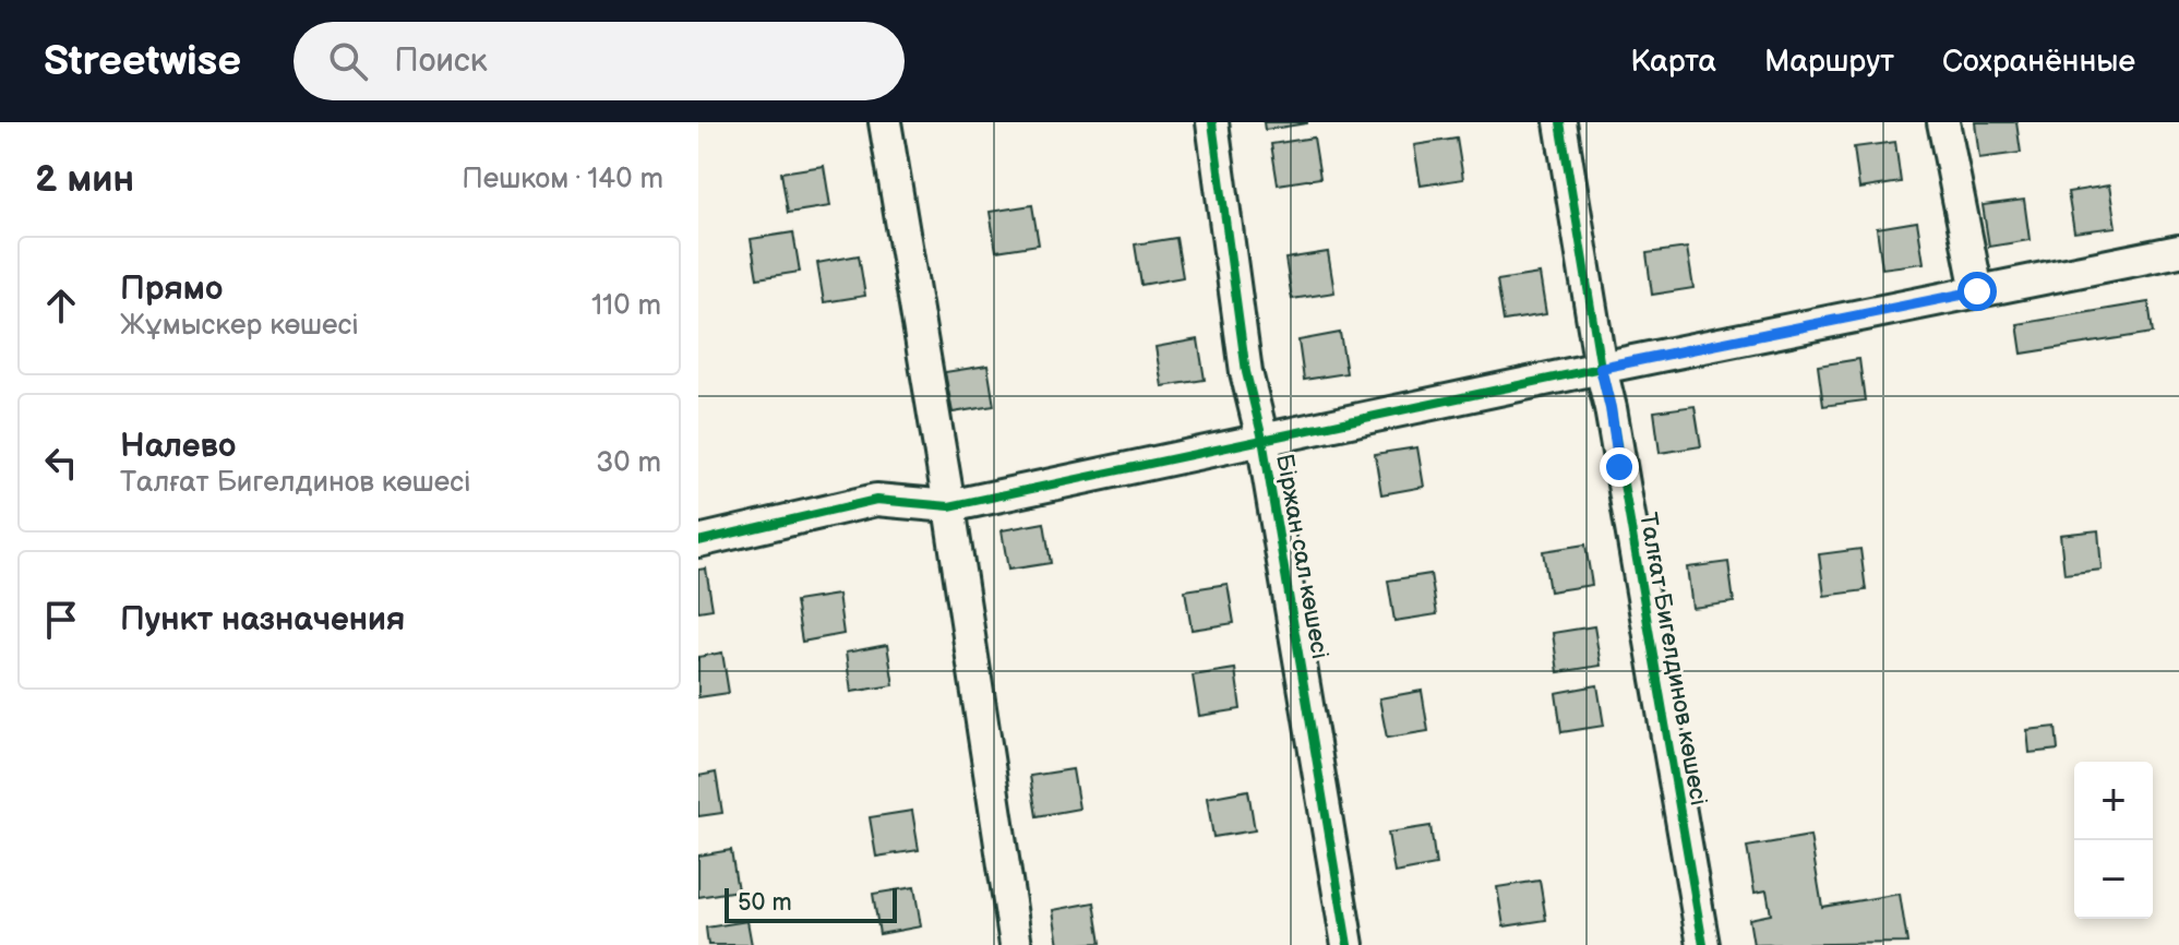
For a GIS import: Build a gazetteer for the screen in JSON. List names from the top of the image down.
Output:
{
  "streets": {
    "street": ["Біржан сал көшесі", "Талғат Бигелдинов көшесі"]
  },
  "scale_bar": "50 m",
  "page": {
    "header": "Streetwise",
    "search": "Поиск",
    "nav": ["Карта", "Маршрут", "Сохранённые"],
    "heading": ["2 мин", "Пешком · 140 m"],
    "list": [
      ["Прямо", "Жұмыскер көшесі", "110 m"],
      ["Налево", "Талғат Бигелдинов көшесі", "30 m"],
      "Пункт назначения"
    ],
    "map_buttons": ["+", "−"],
    "scale": "50 m"
  }
}
